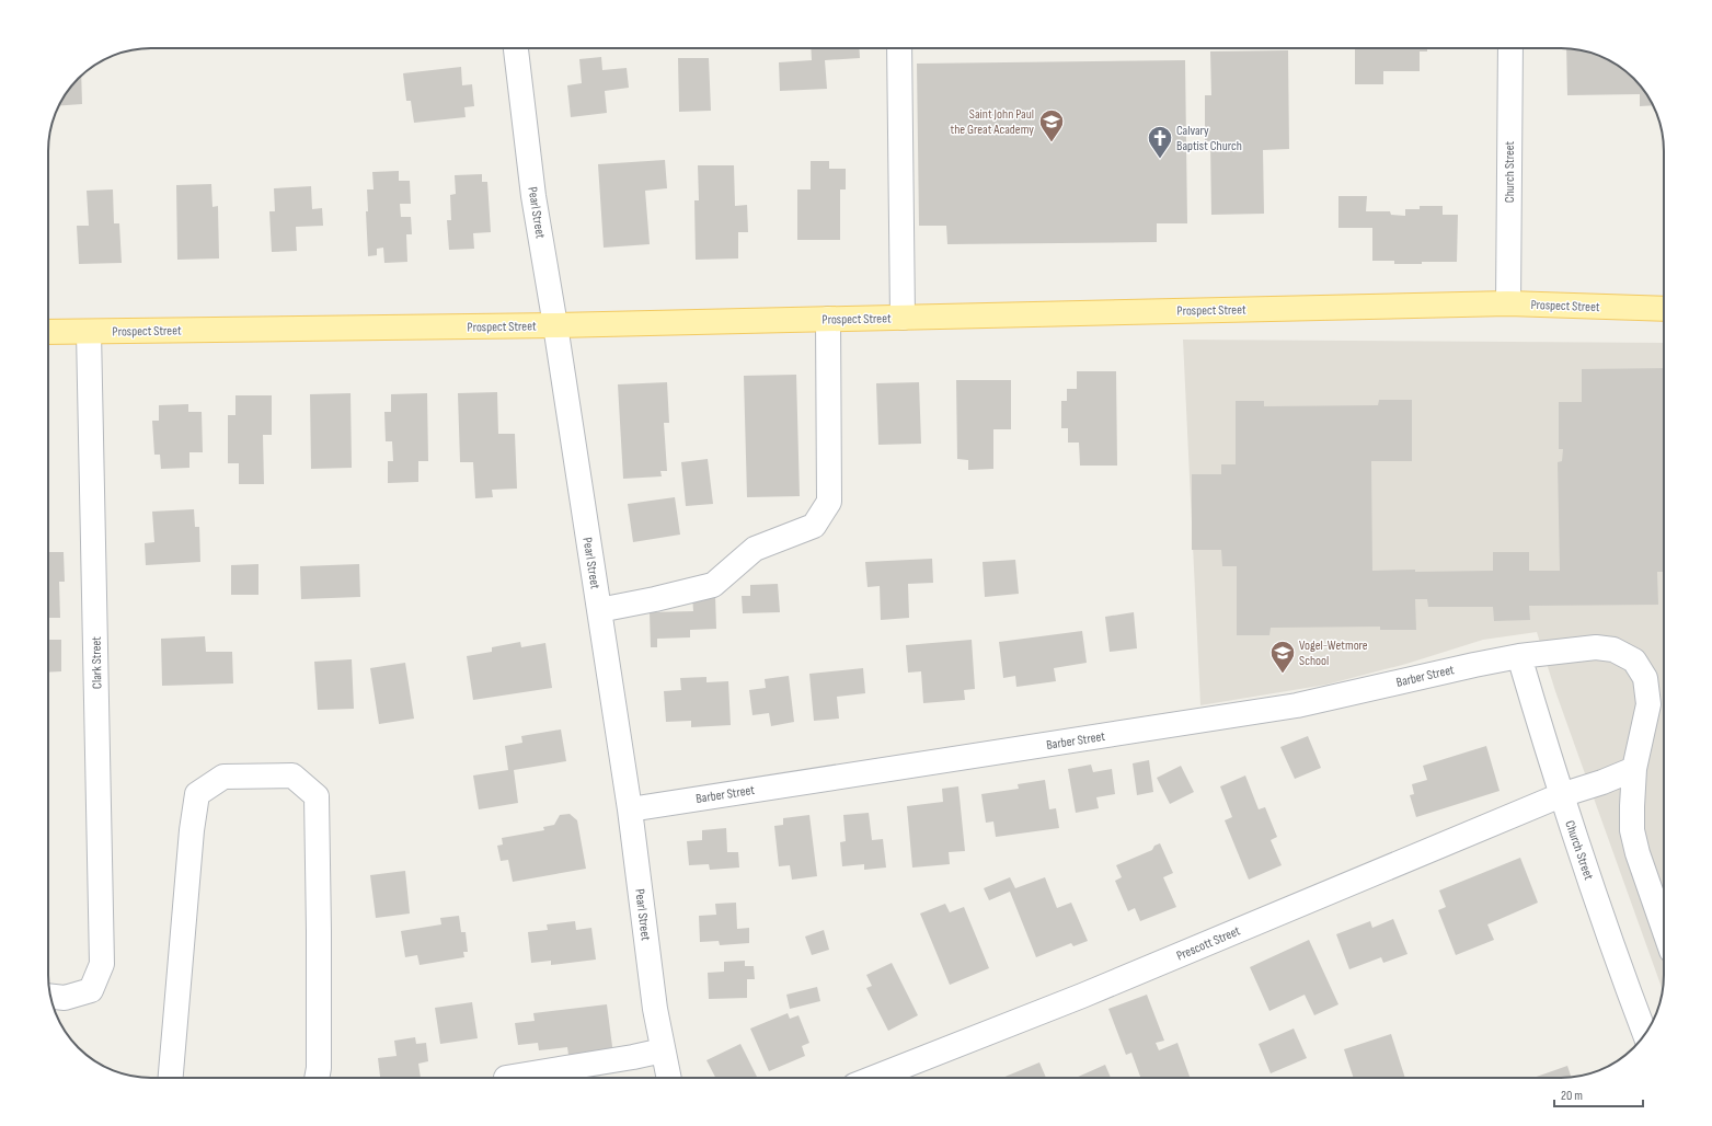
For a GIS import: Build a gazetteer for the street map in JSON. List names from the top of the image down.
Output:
{
  "streets": {
    "main road": ["Prospect Street"],
    "street": [
      "Church Street",
      "Pearl Street",
      "Clark Street",
      "Barber Street",
      "Prescott Street"
    ]
  },
  "crossings": [
    ["Church Street", "Prospect Street"],
    ["Church Street", "Barber Street"],
    ["Church Street", "Prescott Street"],
    ["Pearl Street", "Prospect Street"],
    ["Pearl Street", "Barber Street"],
    ["Prospect Street", "Clark Street"],
    ["Barber Street", "Prescott Street"]
  ],
  "places": {
    "school or university": ["Saint John Paul the Great Academy", "Vogel-Wetmore School"],
    "church": ["Calvary Baptist Church"]
  },
  "scale_bar": "20 m"
}
